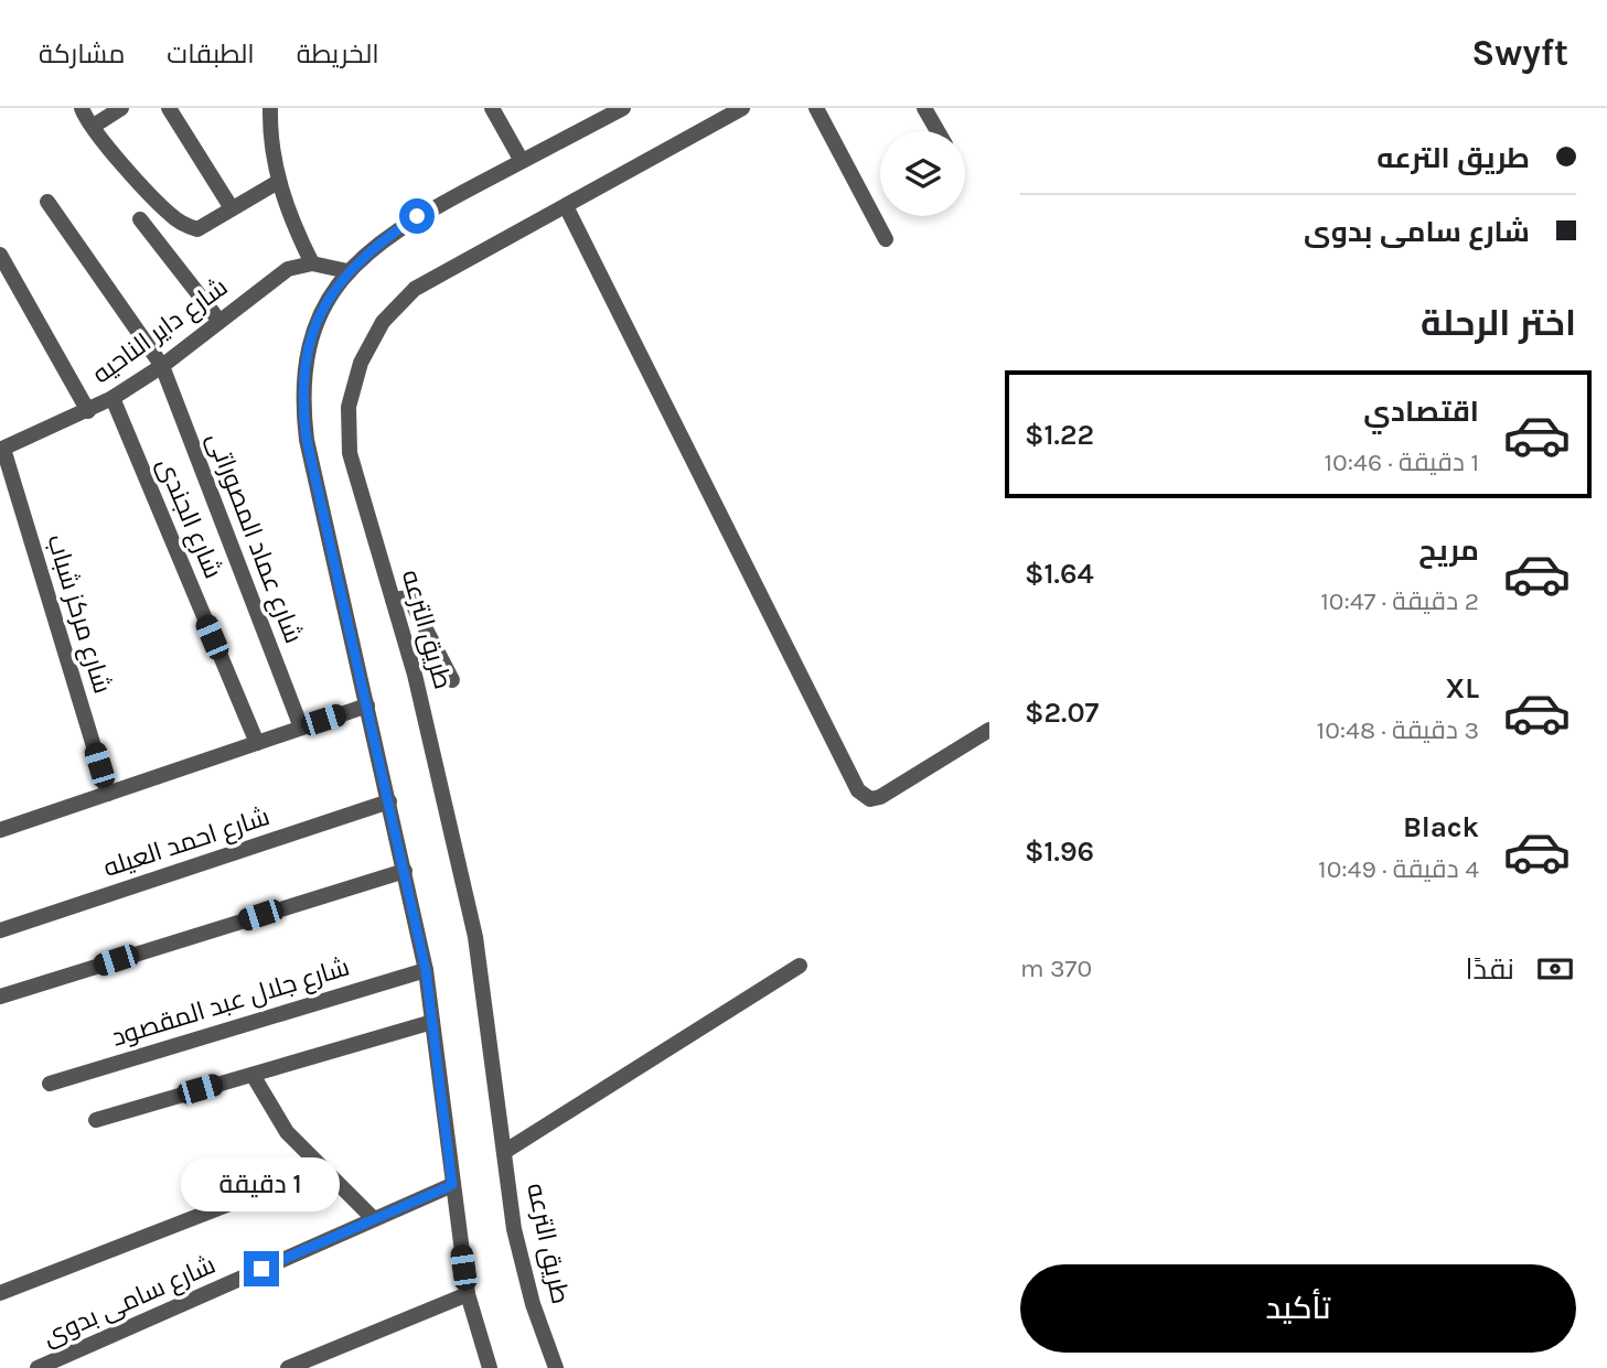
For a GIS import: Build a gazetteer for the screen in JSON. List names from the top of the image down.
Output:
{
  "streets": {
    "street": [
      "شارع داير الناحيه",
      "شارع الجندى",
      "شارع عماد المصوراتى",
      "شارع مركز شباب",
      "طريق الترعه",
      "شارع احمد العيله",
      "شارع جلال عبد المقصود",
      "شارع سامى بدوى"
    ]
  },
  "crossings": [
    ["شارع داير الناحيه", "شارع الجندى"],
    ["شارع داير الناحيه", "شارع عماد المصوراتى"],
    ["شارع داير الناحيه", "شارع مركز شباب"]
  ],
  "page": {
    "header": "Swyft",
    "nav": ["الخريطة", "الطبقات", "مشاركة"],
    "banner": ["طريق الترعه", "شارع سامى بدوى"],
    "heading": "اختر الرحلة",
    "list": [
      {
        "name": "اقتصادي",
        "note": "1 دقيقة · 10:46",
        "value": "$1.22"
      },
      {
        "name": "مريح",
        "note": "2 دقيقة · 10:47",
        "value": "$1.64"
      },
      {
        "name": "XL",
        "note": "3 دقيقة · 10:48",
        "value": "$2.07"
      },
      {
        "name": "Black",
        "note": "4 دقيقة · 10:49",
        "value": "$1.96"
      }
    ],
    "pay": ["نقدًا", "370 m"],
    "bubble": "1 دقيقة",
    "buttons": "تأكيد"
  }
}
